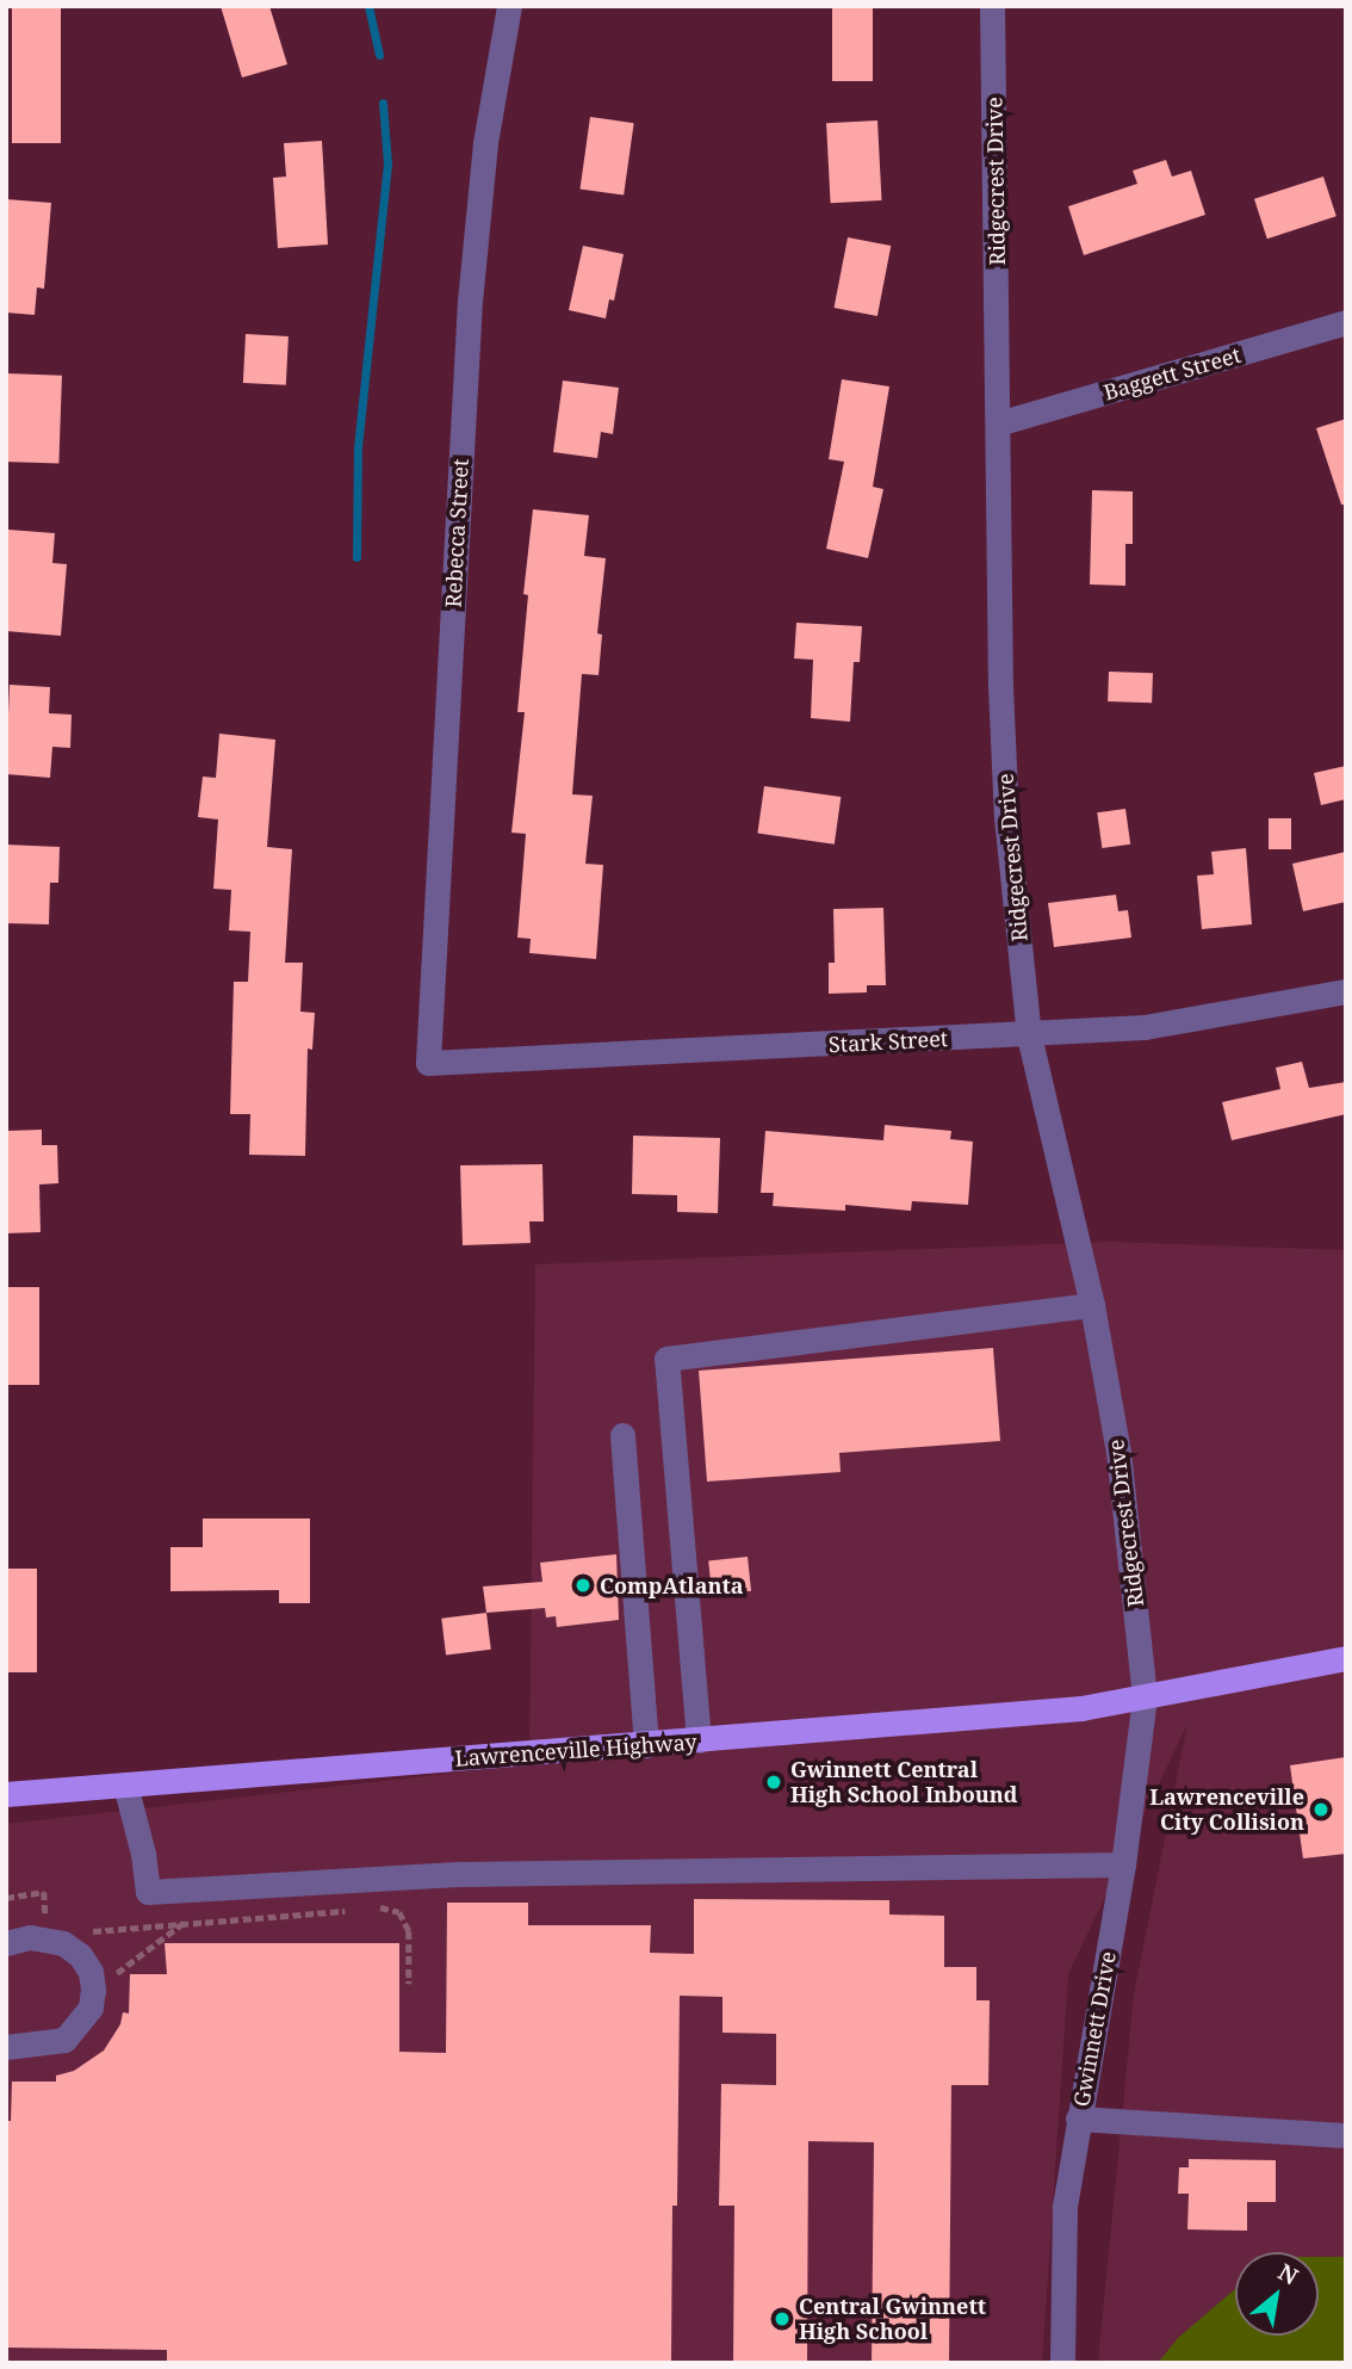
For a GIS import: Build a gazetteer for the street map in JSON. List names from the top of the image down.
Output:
{
  "streets": {
    "main road": ["Lawrenceville Highway"],
    "street": [
      "Ridgecrest Drive",
      "Baggett Street",
      "Rebecca Street",
      "Stark Street",
      "Gwinnett Drive"
    ]
  },
  "crossings": [
    ["Ridgecrest Drive", "Baggett Street"],
    ["Ridgecrest Drive", "Stark Street"],
    ["Ridgecrest Drive", "Lawrenceville Highway"],
    ["Ridgecrest Drive", "Gwinnett Drive"],
    ["Rebecca Street", "Stark Street"],
    ["Lawrenceville Highway", "Gwinnett Drive"]
  ],
  "places": [
    "CompAtlanta",
    "Gwinnett Central High School Inbound",
    "Lawrenceville City Collision",
    "Central Gwinnett High School"
  ],
  "north": "top right"
}
